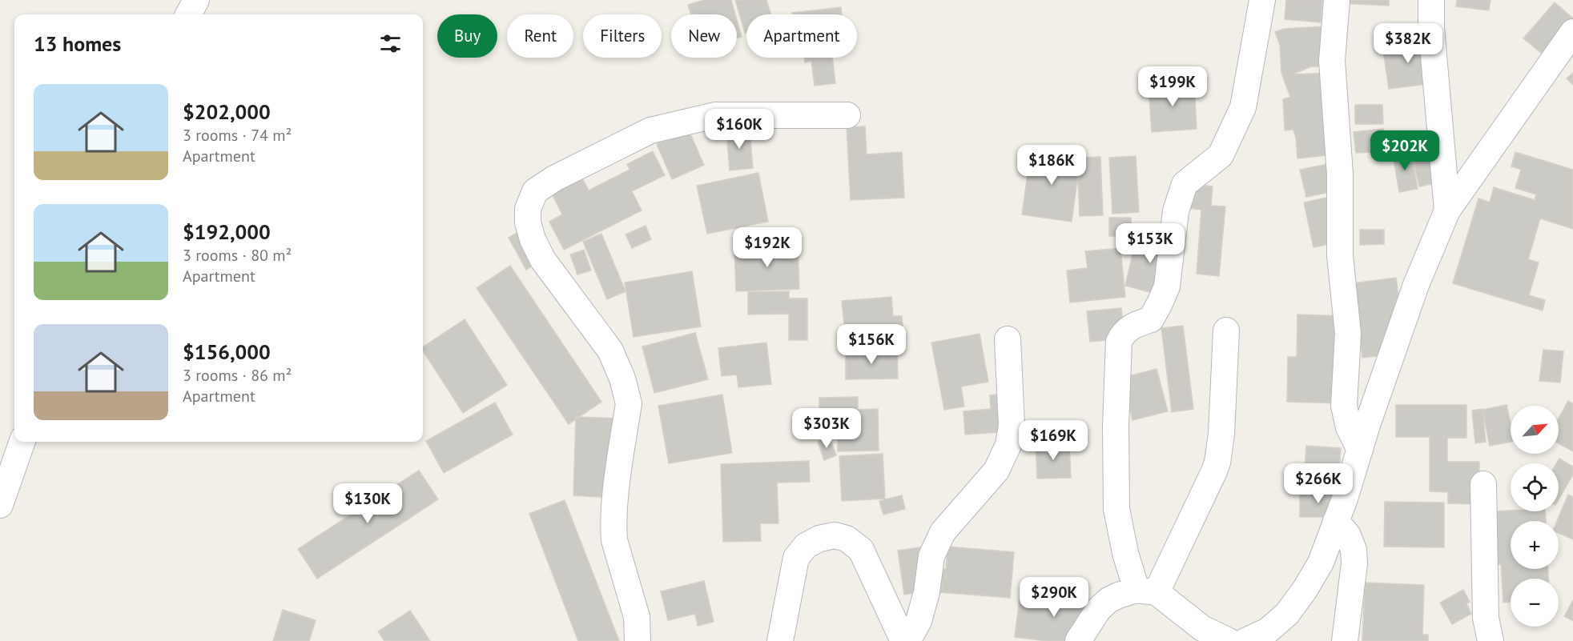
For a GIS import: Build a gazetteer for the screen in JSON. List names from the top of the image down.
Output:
{
  "north": "top right",
  "page": {
    "chip": [
      "Buy",
      "Rent",
      "Filters",
      "New",
      "Apartment"
    ],
    "heading": "13 homes",
    "price": [
      "$382K",
      "$199K",
      "$160K",
      "$202K",
      "$186K",
      "$153K",
      "$192K",
      "$156K",
      "$303K",
      "$169K",
      "$266K",
      "$130K",
      "$290K"
    ],
    "list": [
      {
        "name": "$202,000",
        "note": "3 rooms · 74 m² · Apartment"
      },
      {
        "name": "$192,000",
        "note": "3 rooms · 80 m² · Apartment"
      },
      {
        "name": "$156,000",
        "note": "3 rooms · 86 m² · Apartment"
      }
    ],
    "map_buttons": ["+", "−"]
  }
}
